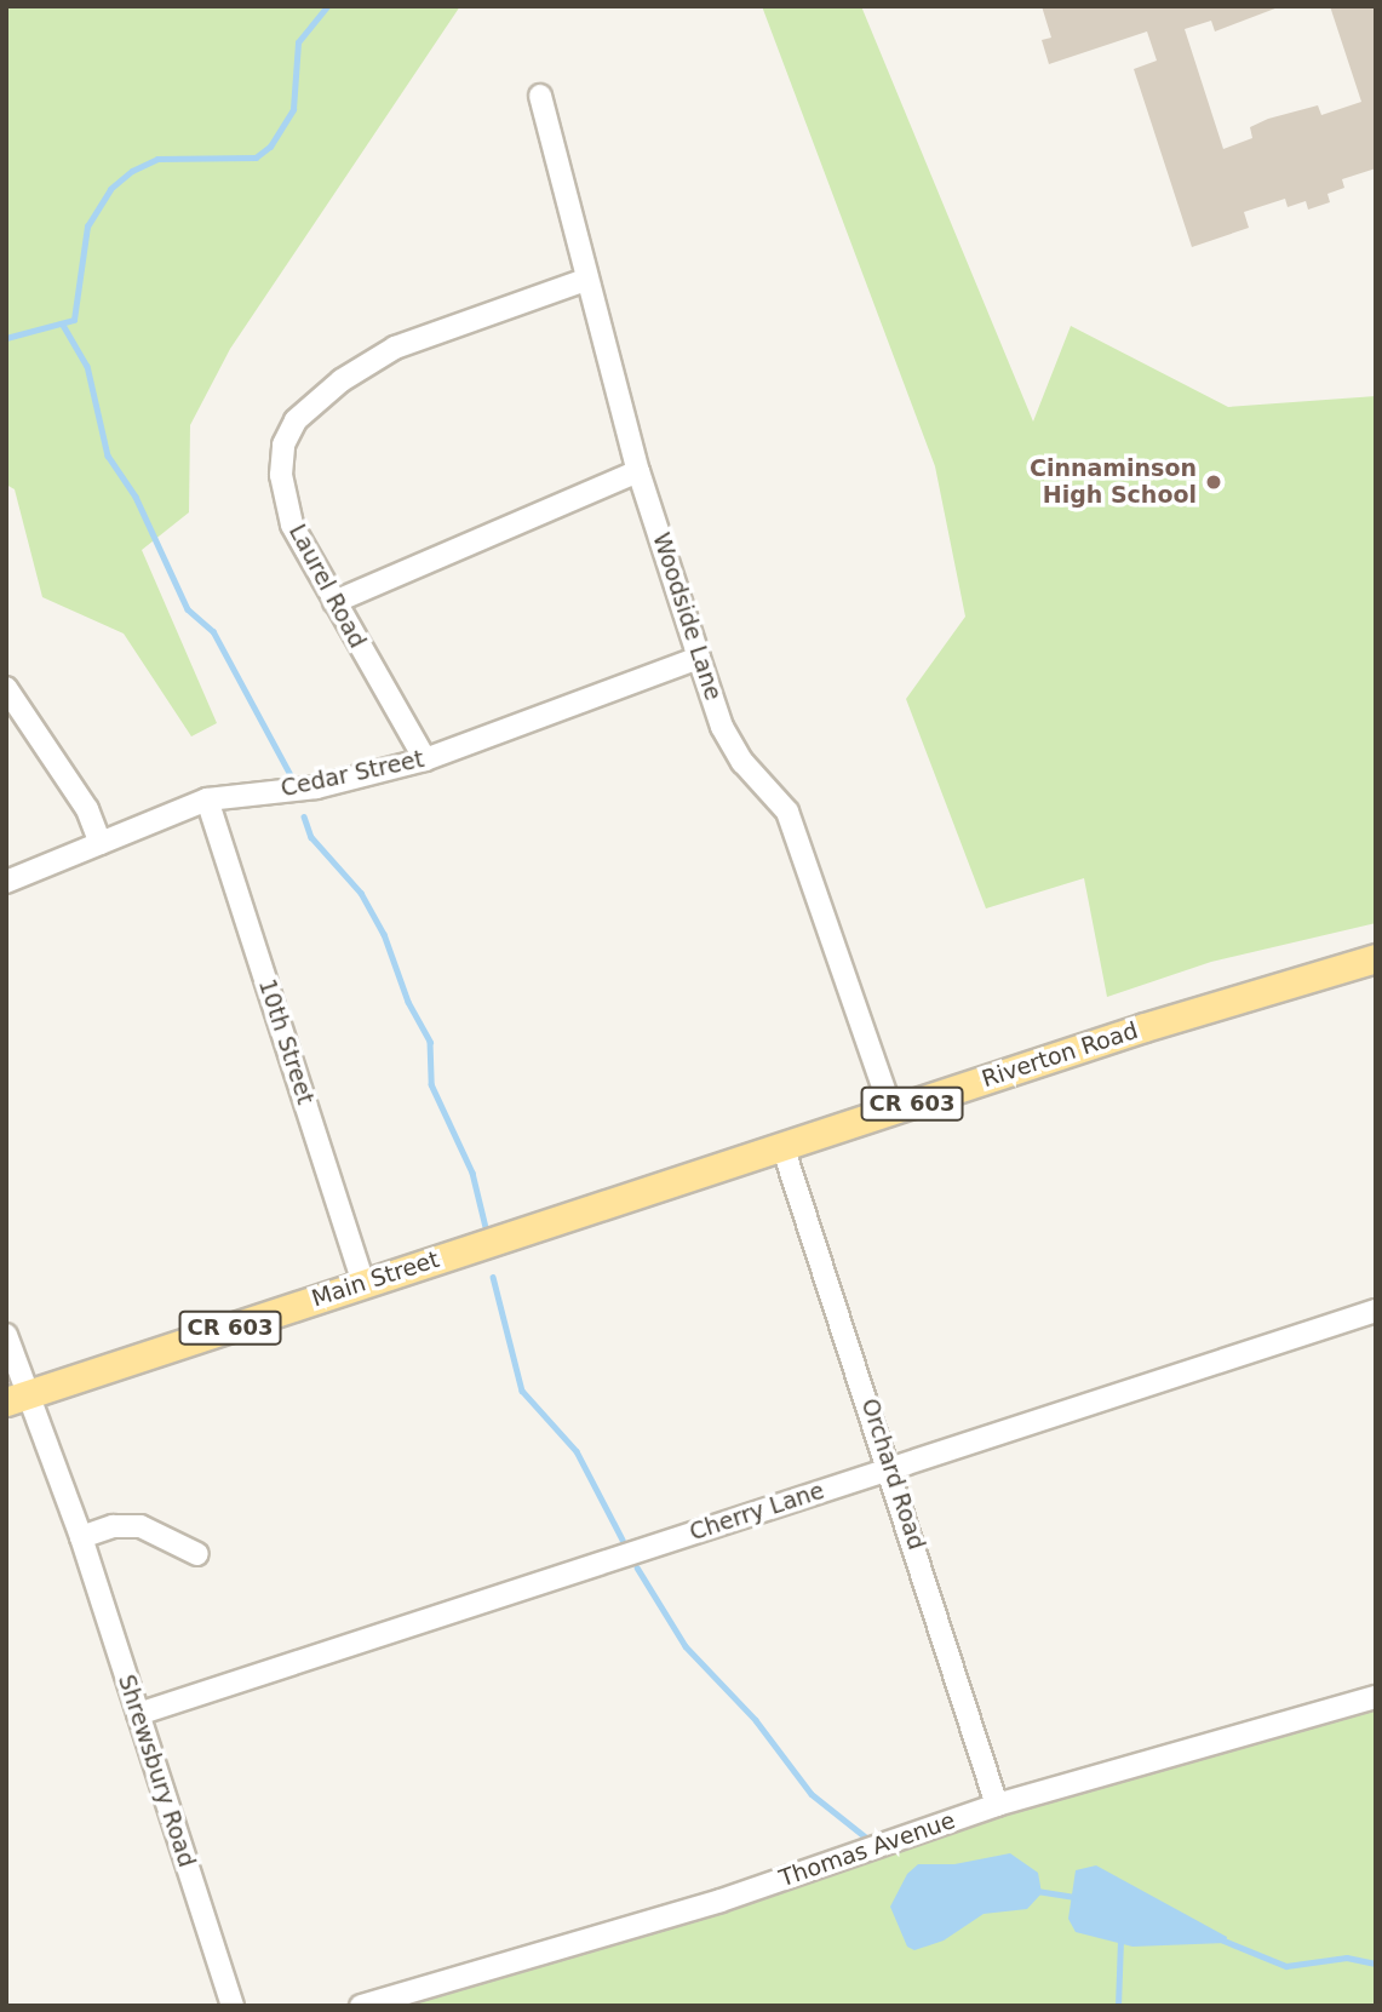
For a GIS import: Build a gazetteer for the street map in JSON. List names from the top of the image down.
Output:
{
  "streets": {
    "main road": ["Riverton Road", "CR 603", "Main Street"],
    "street": [
      "Laurel Road",
      "Woodside Lane",
      "Cedar Street",
      "10th Street",
      "Orchard Road",
      "Cherry Lane",
      "Shrewsbury Road",
      "Thomas Avenue"
    ]
  },
  "crossings": [
    ["Laurel Road", "Woodside Lane"],
    ["Laurel Road", "Cedar Street"],
    ["Woodside Lane", "Cedar Street"],
    ["Woodside Lane", "Riverton Road"],
    ["Cedar Street", "10th Street"],
    ["10th Street", "Main Street"],
    ["Riverton Road", "Main Street"],
    ["Riverton Road", "Orchard Road"],
    ["Main Street", "Shrewsbury Road"],
    ["Orchard Road", "Cherry Lane"],
    ["Orchard Road", "Thomas Avenue"],
    ["Cherry Lane", "Shrewsbury Road"]
  ],
  "places": ["Cinnaminson High School"]
}
